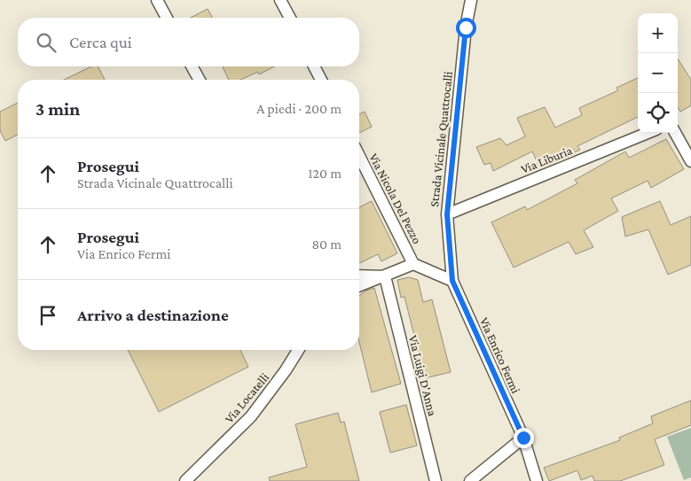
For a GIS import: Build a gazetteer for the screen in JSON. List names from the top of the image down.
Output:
{
  "streets": {
    "street": [
      "Strada Vicinale Quattrocalli",
      "Via Liburia",
      "Via Nicola Del Pezzo",
      "Via Enrico Fermi",
      "Via Luigi D'Anna",
      "Via Locatelli"
    ]
  },
  "crossings": [
    ["Strada Vicinale Quattrocalli", "Via Liburia"],
    ["Strada Vicinale Quattrocalli", "Via Enrico Fermi"]
  ],
  "page": {
    "map_buttons": ["+", "−"],
    "search": "Cerca qui",
    "heading": ["3 min", "A piedi · 200 m"],
    "list": [
      ["Prosegui", "Strada Vicinale Quattrocalli", "120 m"],
      ["Prosegui", "Via Enrico Fermi", "80 m"],
      "Arrivo a destinazione"
    ]
  }
}
